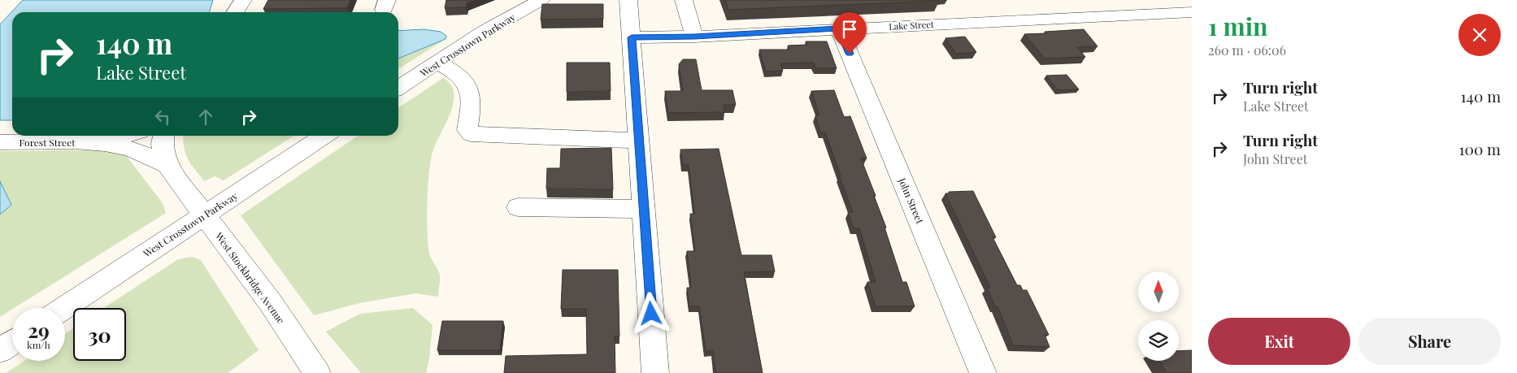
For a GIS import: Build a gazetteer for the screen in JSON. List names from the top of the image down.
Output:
{
  "streets": {
    "street": [
      "Lake Street",
      "West Crosstown Parkway",
      "Forest Street",
      "John Street",
      "West Stockbridge Avenue"
    ]
  },
  "crossings": [
    ["Lake Street", "John Street"],
    ["West Crosstown Parkway", "West Stockbridge Avenue"],
    ["Forest Street", "West Stockbridge Avenue"]
  ],
  "north": "top",
  "page": {
    "heading": ["1 min", "260 m · 06:06"],
    "turn": ["140 m", "Lake Street"],
    "list": [
      {
        "name": "Turn right",
        "note": "Lake Street",
        "value": "140 m"
      },
      {
        "name": "Turn right",
        "note": "John Street",
        "value": "100 m"
      }
    ],
    "speed": "29 km/h",
    "limit": "30",
    "buttons": ["Exit", "Share"]
  }
}
